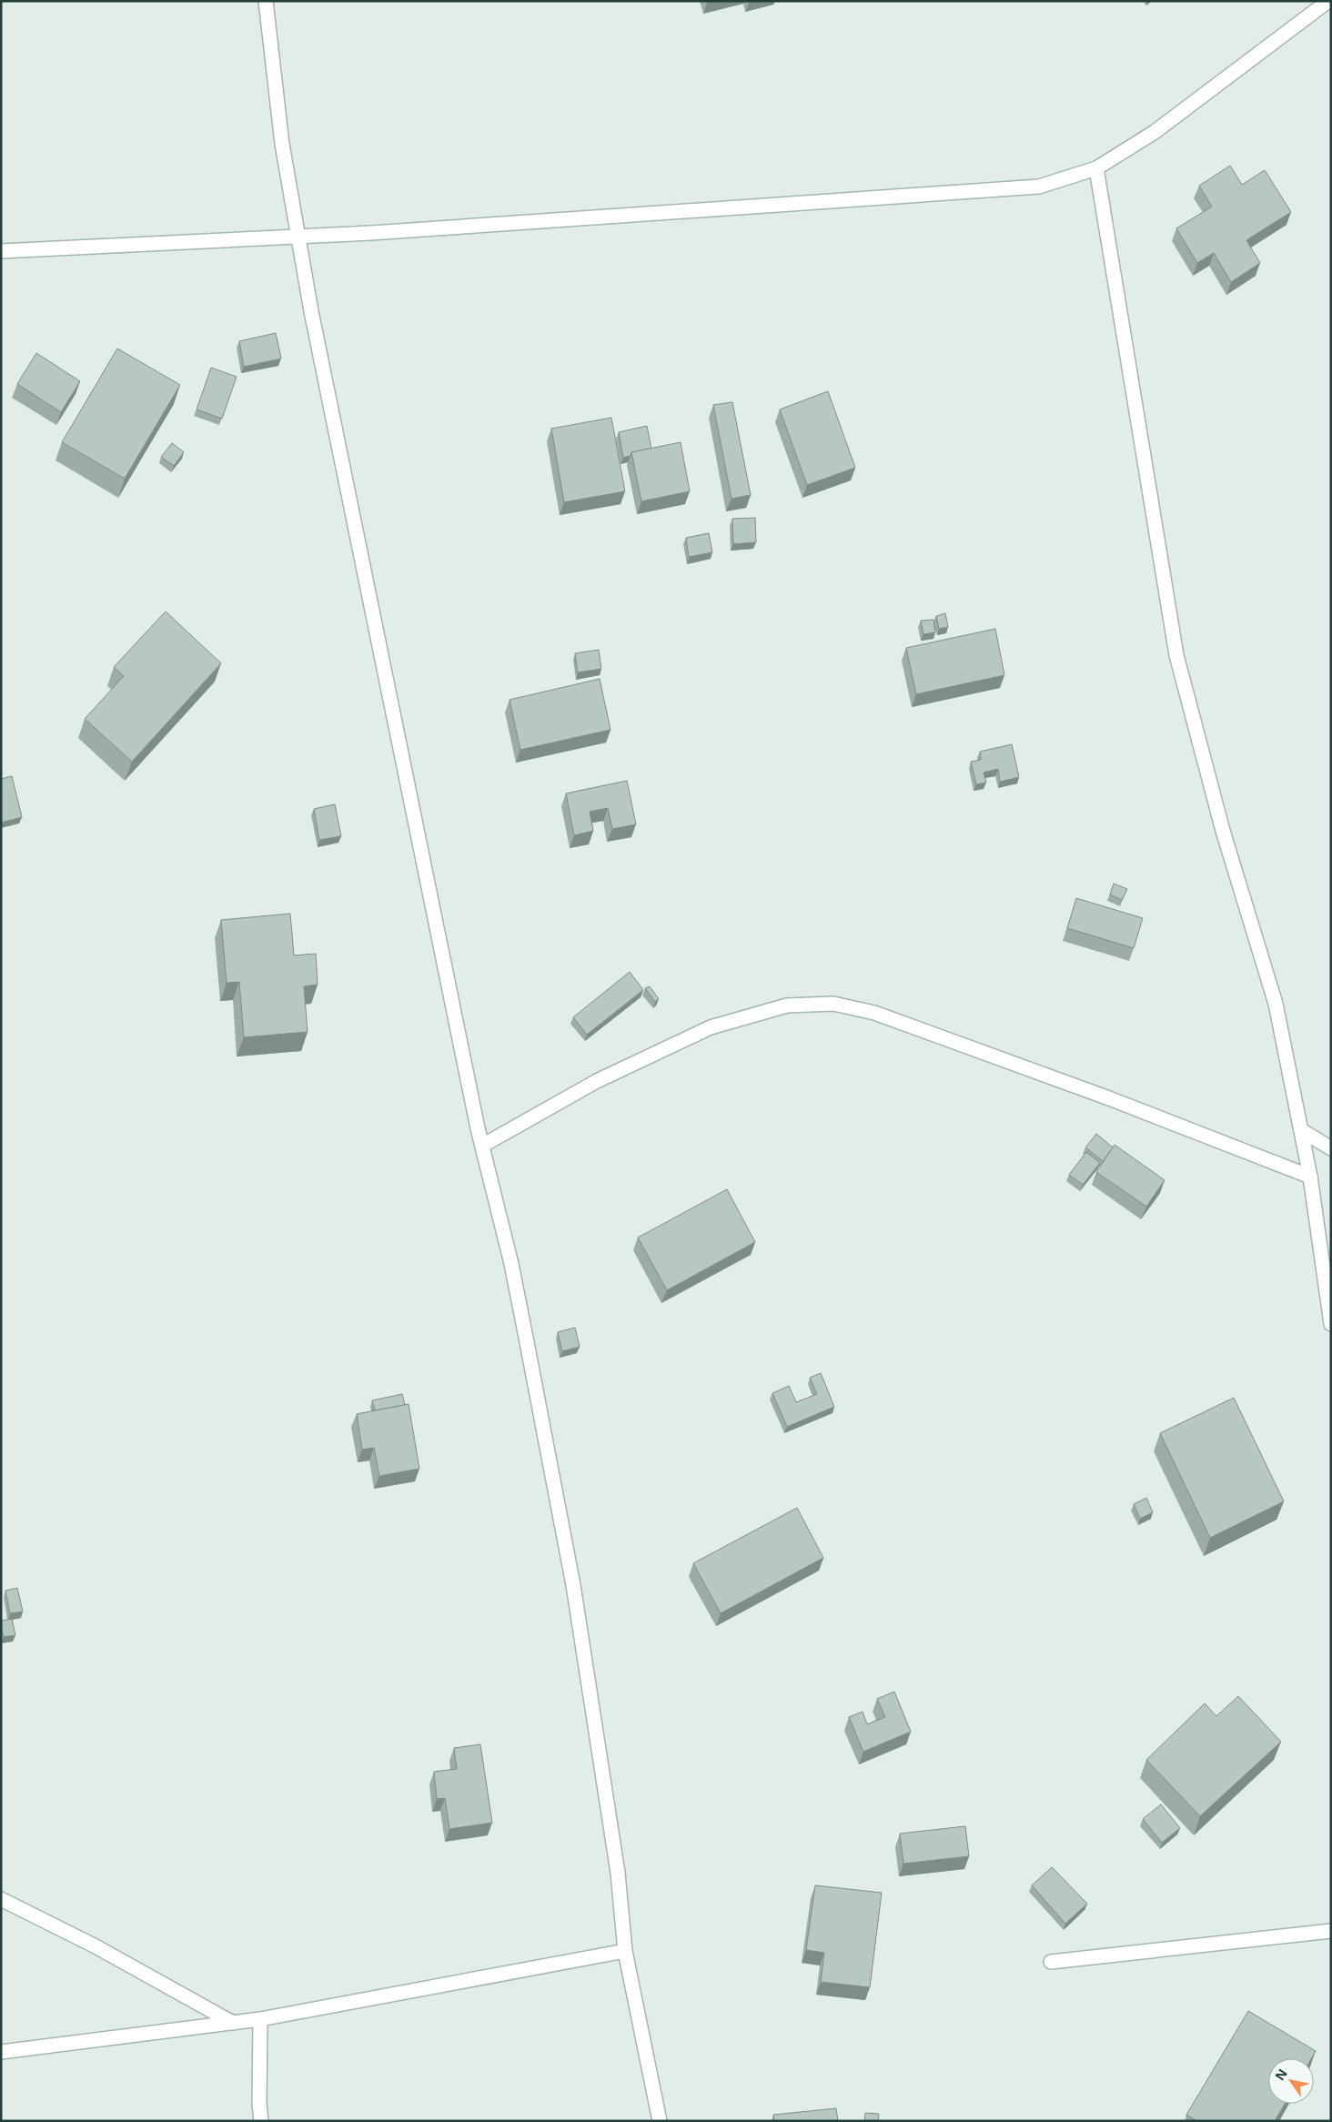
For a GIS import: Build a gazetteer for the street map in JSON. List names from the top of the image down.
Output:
{
  "north": "top left"
}
